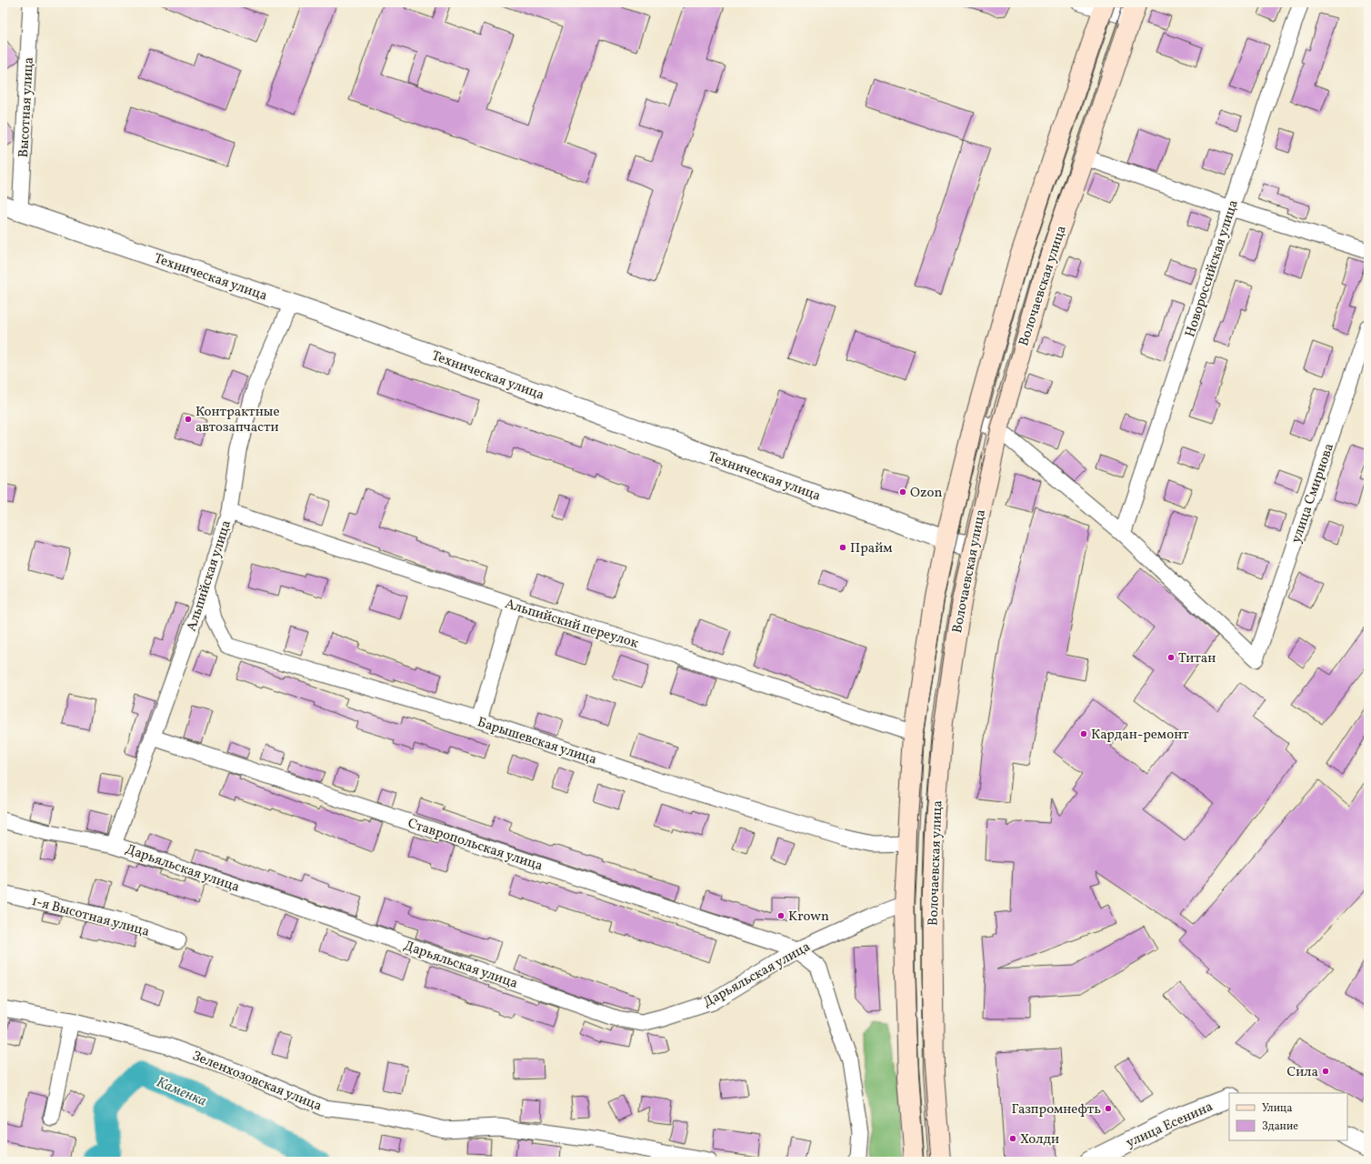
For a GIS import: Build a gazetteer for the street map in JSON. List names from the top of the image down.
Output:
{
  "streets": {
    "main road": ["Волочаевская улица"],
    "street": [
      "Высотная улица",
      "Новороссийская улица",
      "Техническая улица",
      "улица Смирнова",
      "Альпийская улица",
      "Альпийский переулок",
      "Барышевская улица",
      "Ставропольская улица",
      "Дарьяльская улица",
      "1-я Высотная улица",
      "Зеленхозовская улица",
      "улица Есенина"
    ]
  },
  "crossings": [
    ["Высотная улица", "Техническая улица"],
    ["Новороссийская улица", "улица Смирнова"],
    ["Техническая улица", "Волочаевская улица"],
    ["Техническая улица", "Альпийская улица"],
    ["Волочаевская улица", "Альпийский переулок"],
    ["Волочаевская улица", "Барышевская улица"],
    ["Волочаевская улица", "Дарьяльская улица"],
    ["Альпийская улица", "Альпийский переулок"],
    ["Альпийская улица", "Барышевская улица"],
    ["Альпийская улица", "Ставропольская улица"],
    ["Альпийская улица", "Дарьяльская улица"],
    ["Ставропольская улица", "Дарьяльская улица"]
  ],
  "water": ["Каменка"],
  "places": [
    "Контрактные автозапчасти",
    "Ozon",
    "Прайм",
    "Титан",
    "Кардан-ремонт",
    "Krown",
    "Сила",
    "Газпромнефть",
    "Холди"
  ],
  "legend": ["Улица", "Здание"]
}
